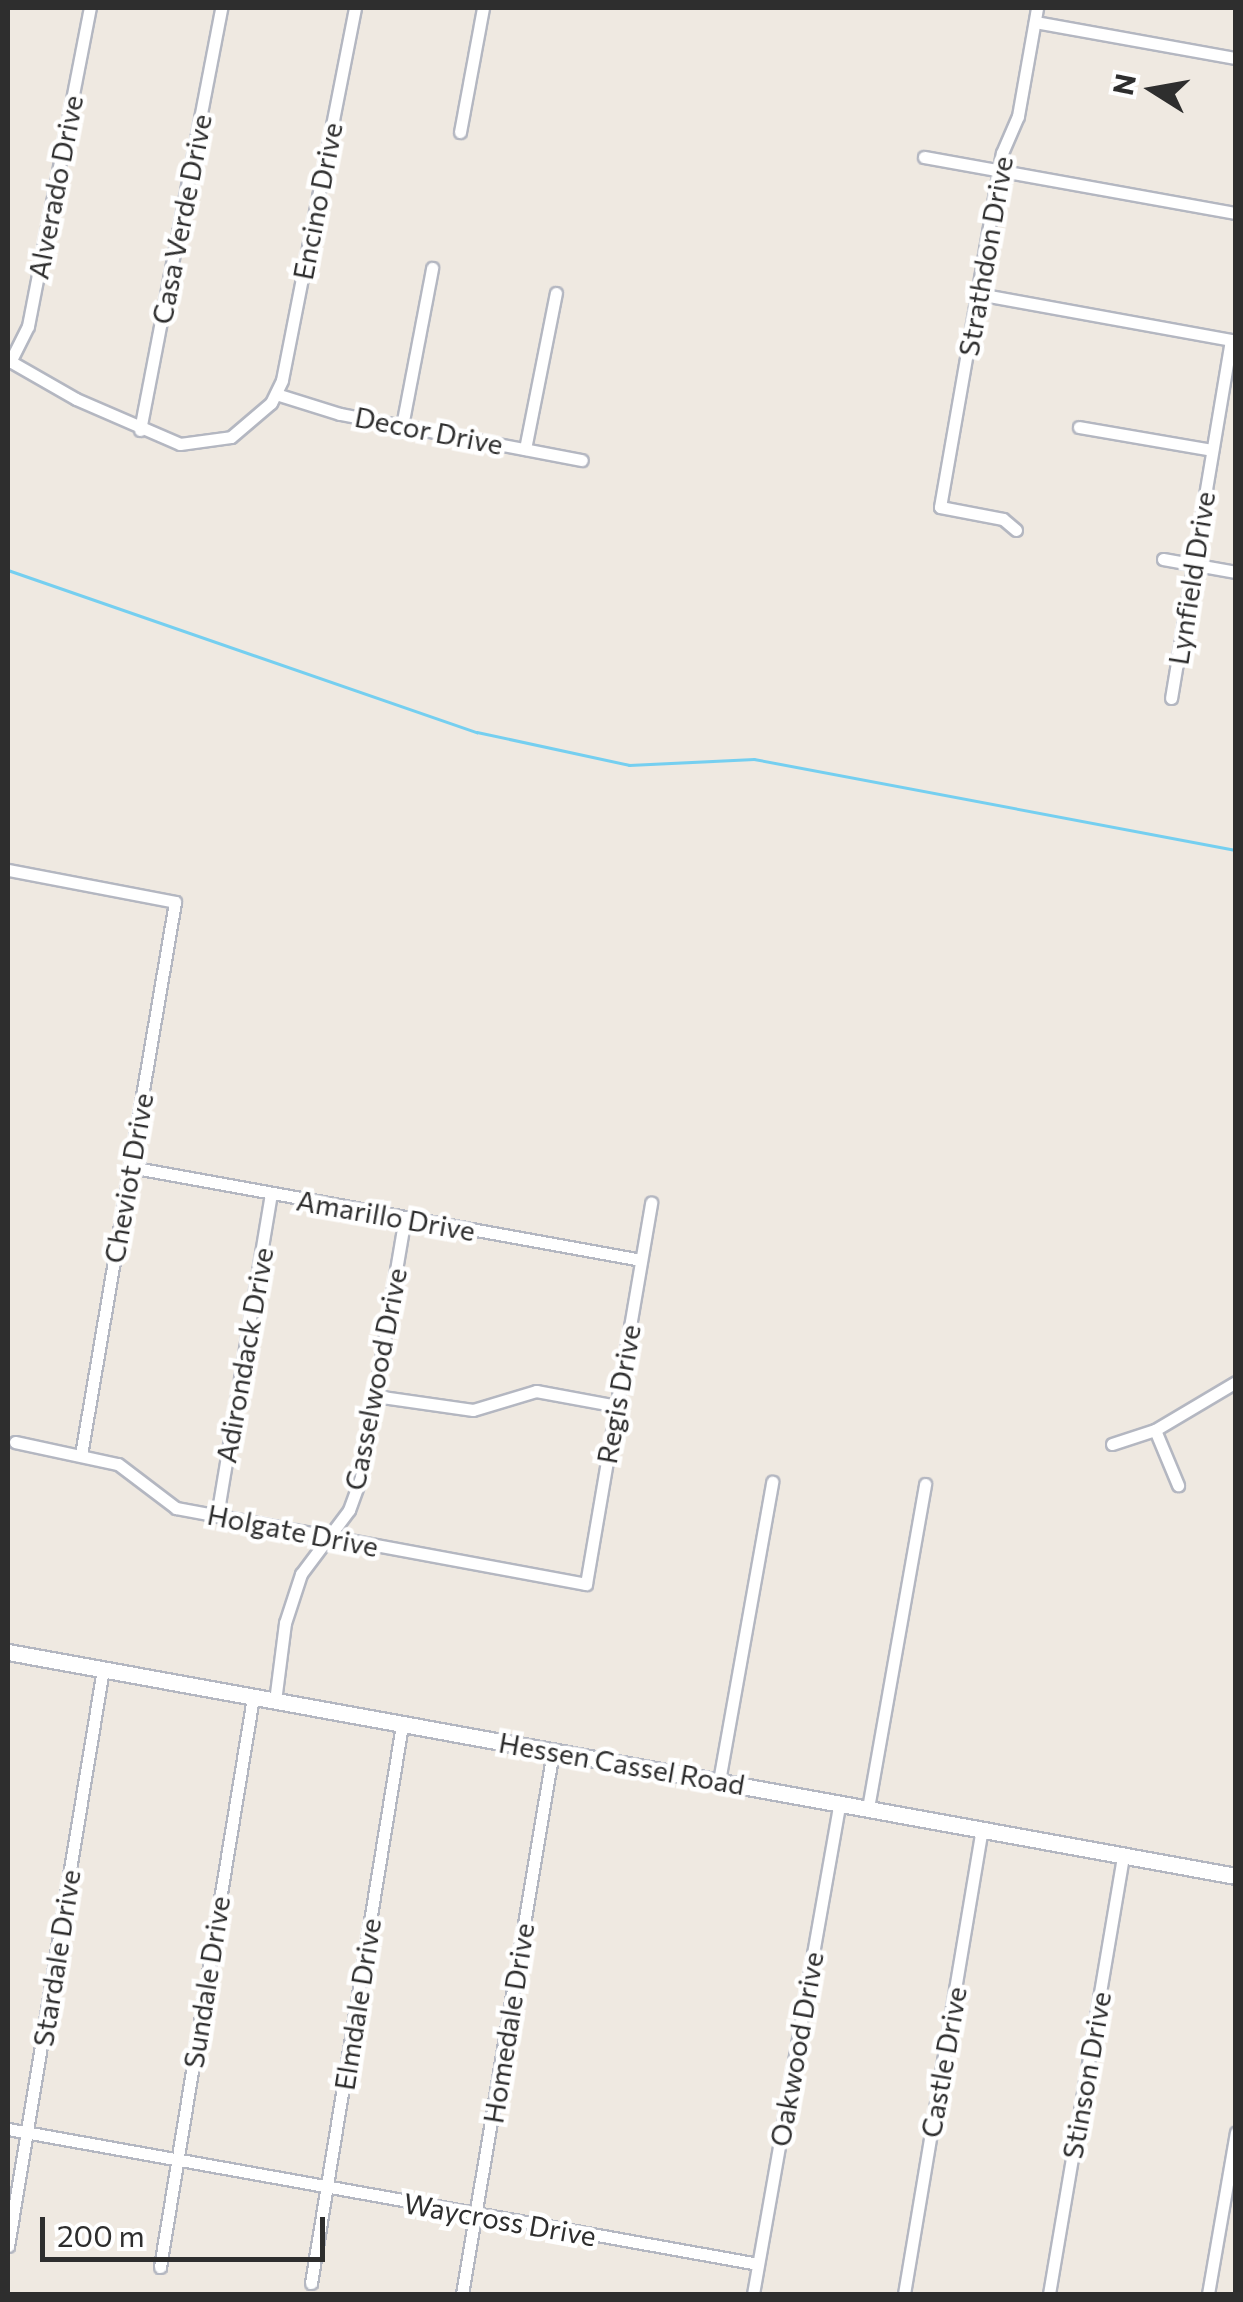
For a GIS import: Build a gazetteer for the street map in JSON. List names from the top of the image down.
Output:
{
  "streets": {
    "main road": ["Hessen Cassel Road"],
    "street": [
      "Alverado Drive",
      "Encino Drive",
      "Casa Verde Drive",
      "Strathdon Drive",
      "Decor Drive",
      "Lynfield Drive",
      "Cheviot Drive",
      "Amarillo Drive",
      "Adirondack Drive",
      "Casselwood Drive",
      "Regis Drive",
      "Holgate Drive",
      "Stardale Drive",
      "Sundale Drive",
      "Elmdale Drive",
      "Homedale Drive",
      "Oakwood Drive",
      "Castle Drive",
      "Stinson Drive",
      "Waycross Drive"
    ]
  },
  "crossings": [
    ["Encino Drive", "Decor Drive"],
    ["Strathdon Drive", "Lynfield Drive"],
    ["Cheviot Drive", "Amarillo Drive"],
    ["Cheviot Drive", "Holgate Drive"],
    ["Amarillo Drive", "Adirondack Drive"],
    ["Amarillo Drive", "Casselwood Drive"],
    ["Amarillo Drive", "Regis Drive"],
    ["Adirondack Drive", "Holgate Drive"],
    ["Casselwood Drive", "Holgate Drive"],
    ["Casselwood Drive", "Hessen Cassel Road"],
    ["Regis Drive", "Holgate Drive"],
    ["Hessen Cassel Road", "Stardale Drive"],
    ["Hessen Cassel Road", "Sundale Drive"],
    ["Hessen Cassel Road", "Elmdale Drive"],
    ["Hessen Cassel Road", "Homedale Drive"],
    ["Hessen Cassel Road", "Oakwood Drive"],
    ["Hessen Cassel Road", "Castle Drive"],
    ["Hessen Cassel Road", "Stinson Drive"],
    ["Stardale Drive", "Waycross Drive"],
    ["Sundale Drive", "Waycross Drive"],
    ["Elmdale Drive", "Waycross Drive"],
    ["Homedale Drive", "Waycross Drive"],
    ["Oakwood Drive", "Waycross Drive"]
  ],
  "scale_bar": "200 m",
  "north": "left"
}
